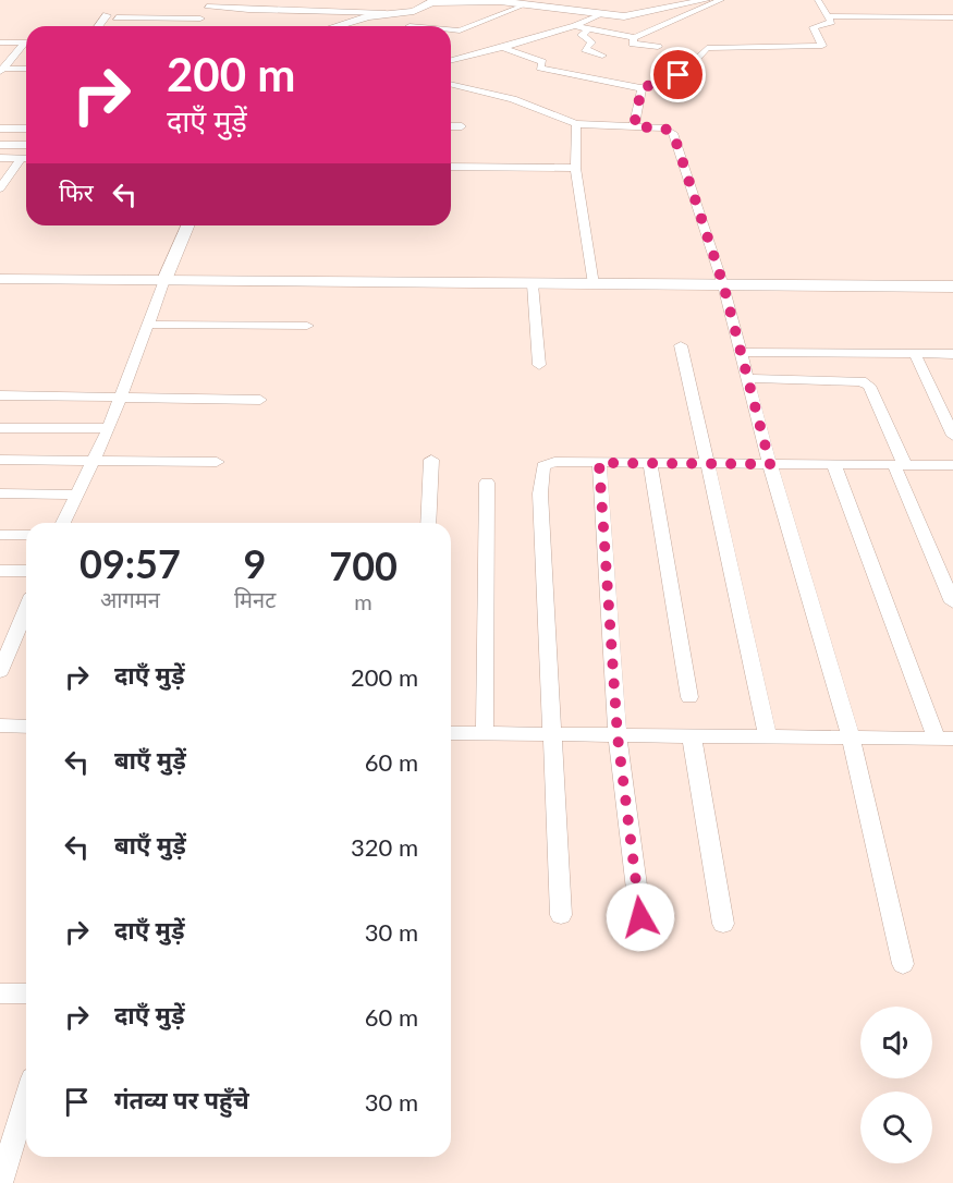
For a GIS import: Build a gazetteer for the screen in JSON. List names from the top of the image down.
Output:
{
  "page": {
    "turn": ["200 m", "दाएँ मुड़ें"],
    "then": "फिर",
    "eta": [
      "09:57",
      "आगमन",
      "9",
      "मिनट",
      "700",
      "m"
    ],
    "list": [
      {
        "name": "दाएँ मुड़ें",
        "value": "200 m"
      },
      {
        "name": "बाएँ मुड़ें",
        "value": "60 m"
      },
      {
        "name": "बाएँ मुड़ें",
        "value": "320 m"
      },
      {
        "name": "दाएँ मुड़ें",
        "value": "30 m"
      },
      {
        "name": "दाएँ मुड़ें",
        "value": "60 m"
      },
      {
        "name": "गंतव्य पर पहुँचे",
        "value": "30 m"
      }
    ]
  }
}
